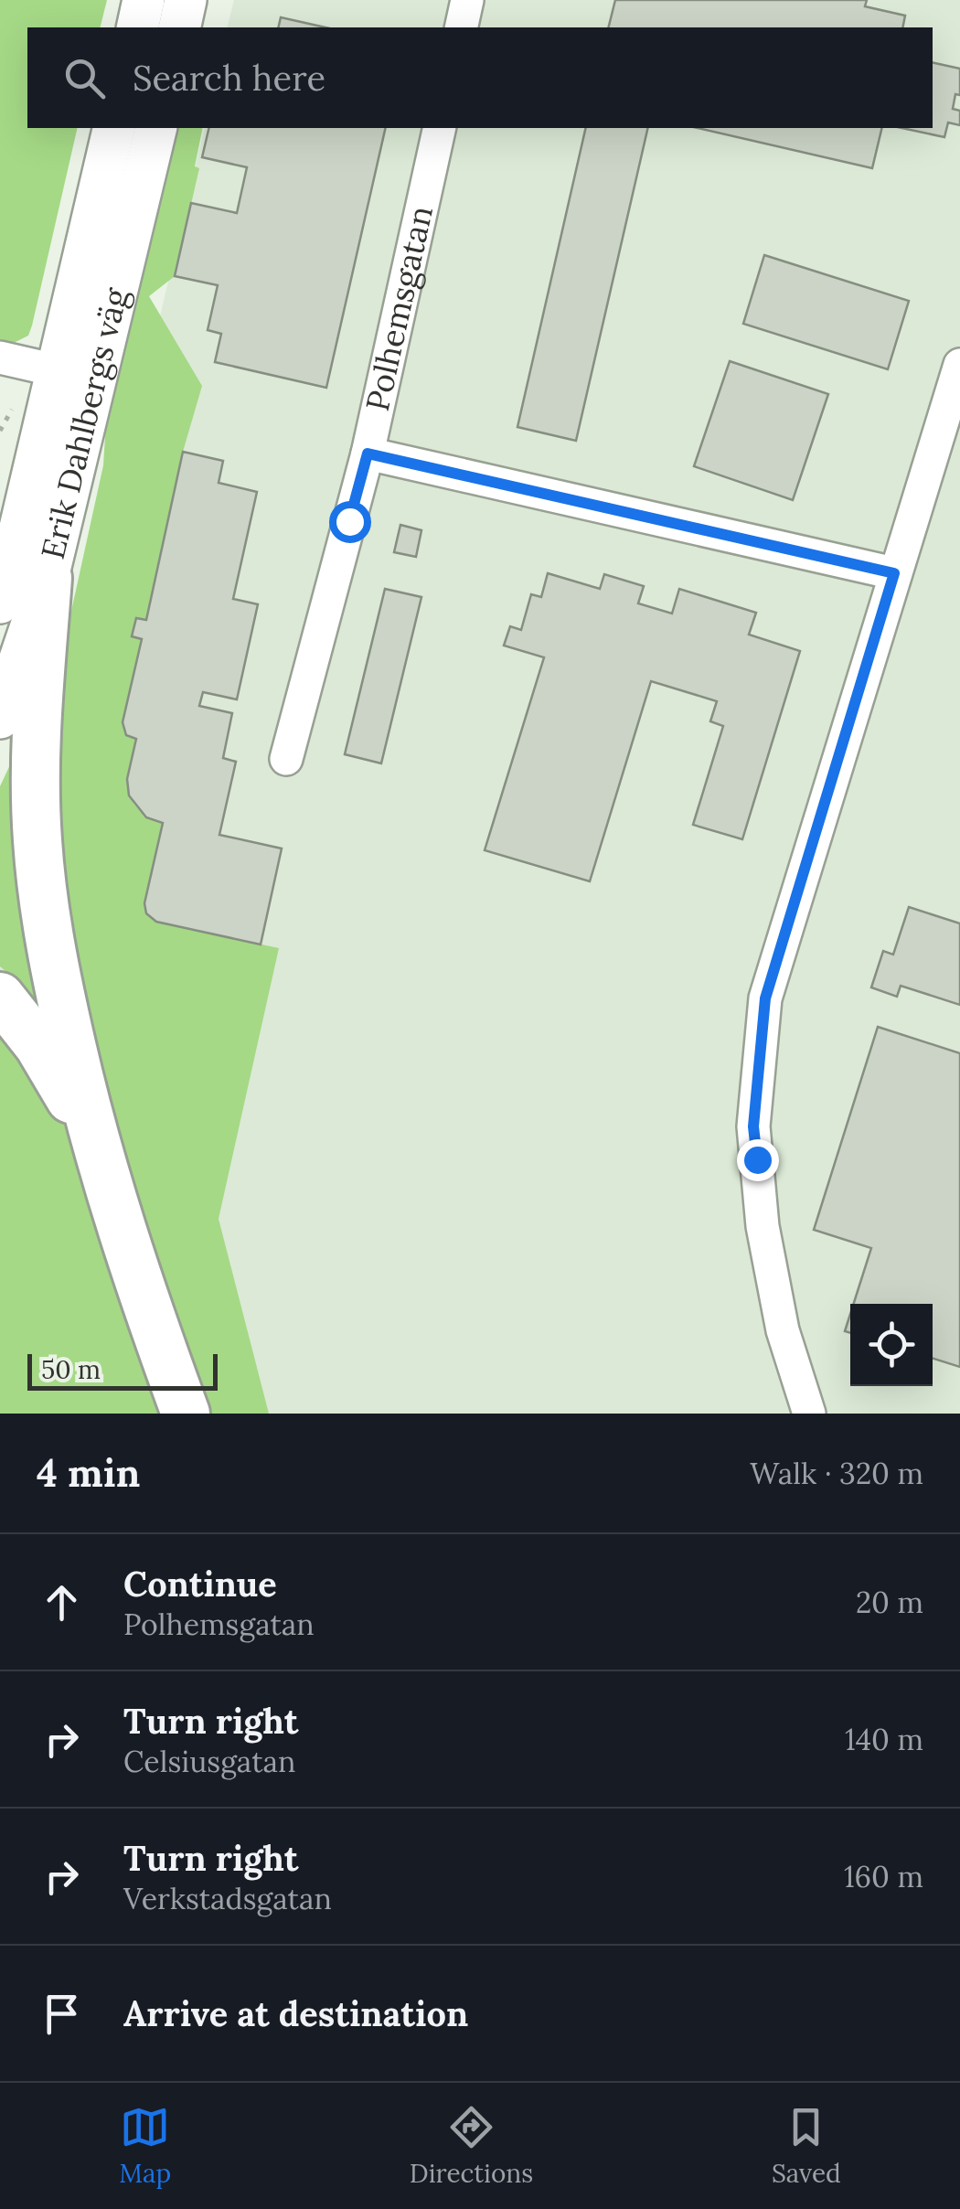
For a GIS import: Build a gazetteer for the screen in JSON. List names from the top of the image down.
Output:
{
  "streets": {
    "main road": ["Erik Dahlbergs väg"],
    "street": ["Polhemsgatan"]
  },
  "scale_bar": "50 m",
  "page": {
    "search": "Search here",
    "scale": "50 m",
    "heading": ["4 min", "Walk · 320 m"],
    "list": [
      ["Continue", "Polhemsgatan", "20 m"],
      ["Turn right", "Celsiusgatan", "140 m"],
      ["Turn right", "Verkstadsgatan", "160 m"],
      "Arrive at destination"
    ],
    "nav": ["Map", "Directions", "Saved"]
  }
}
